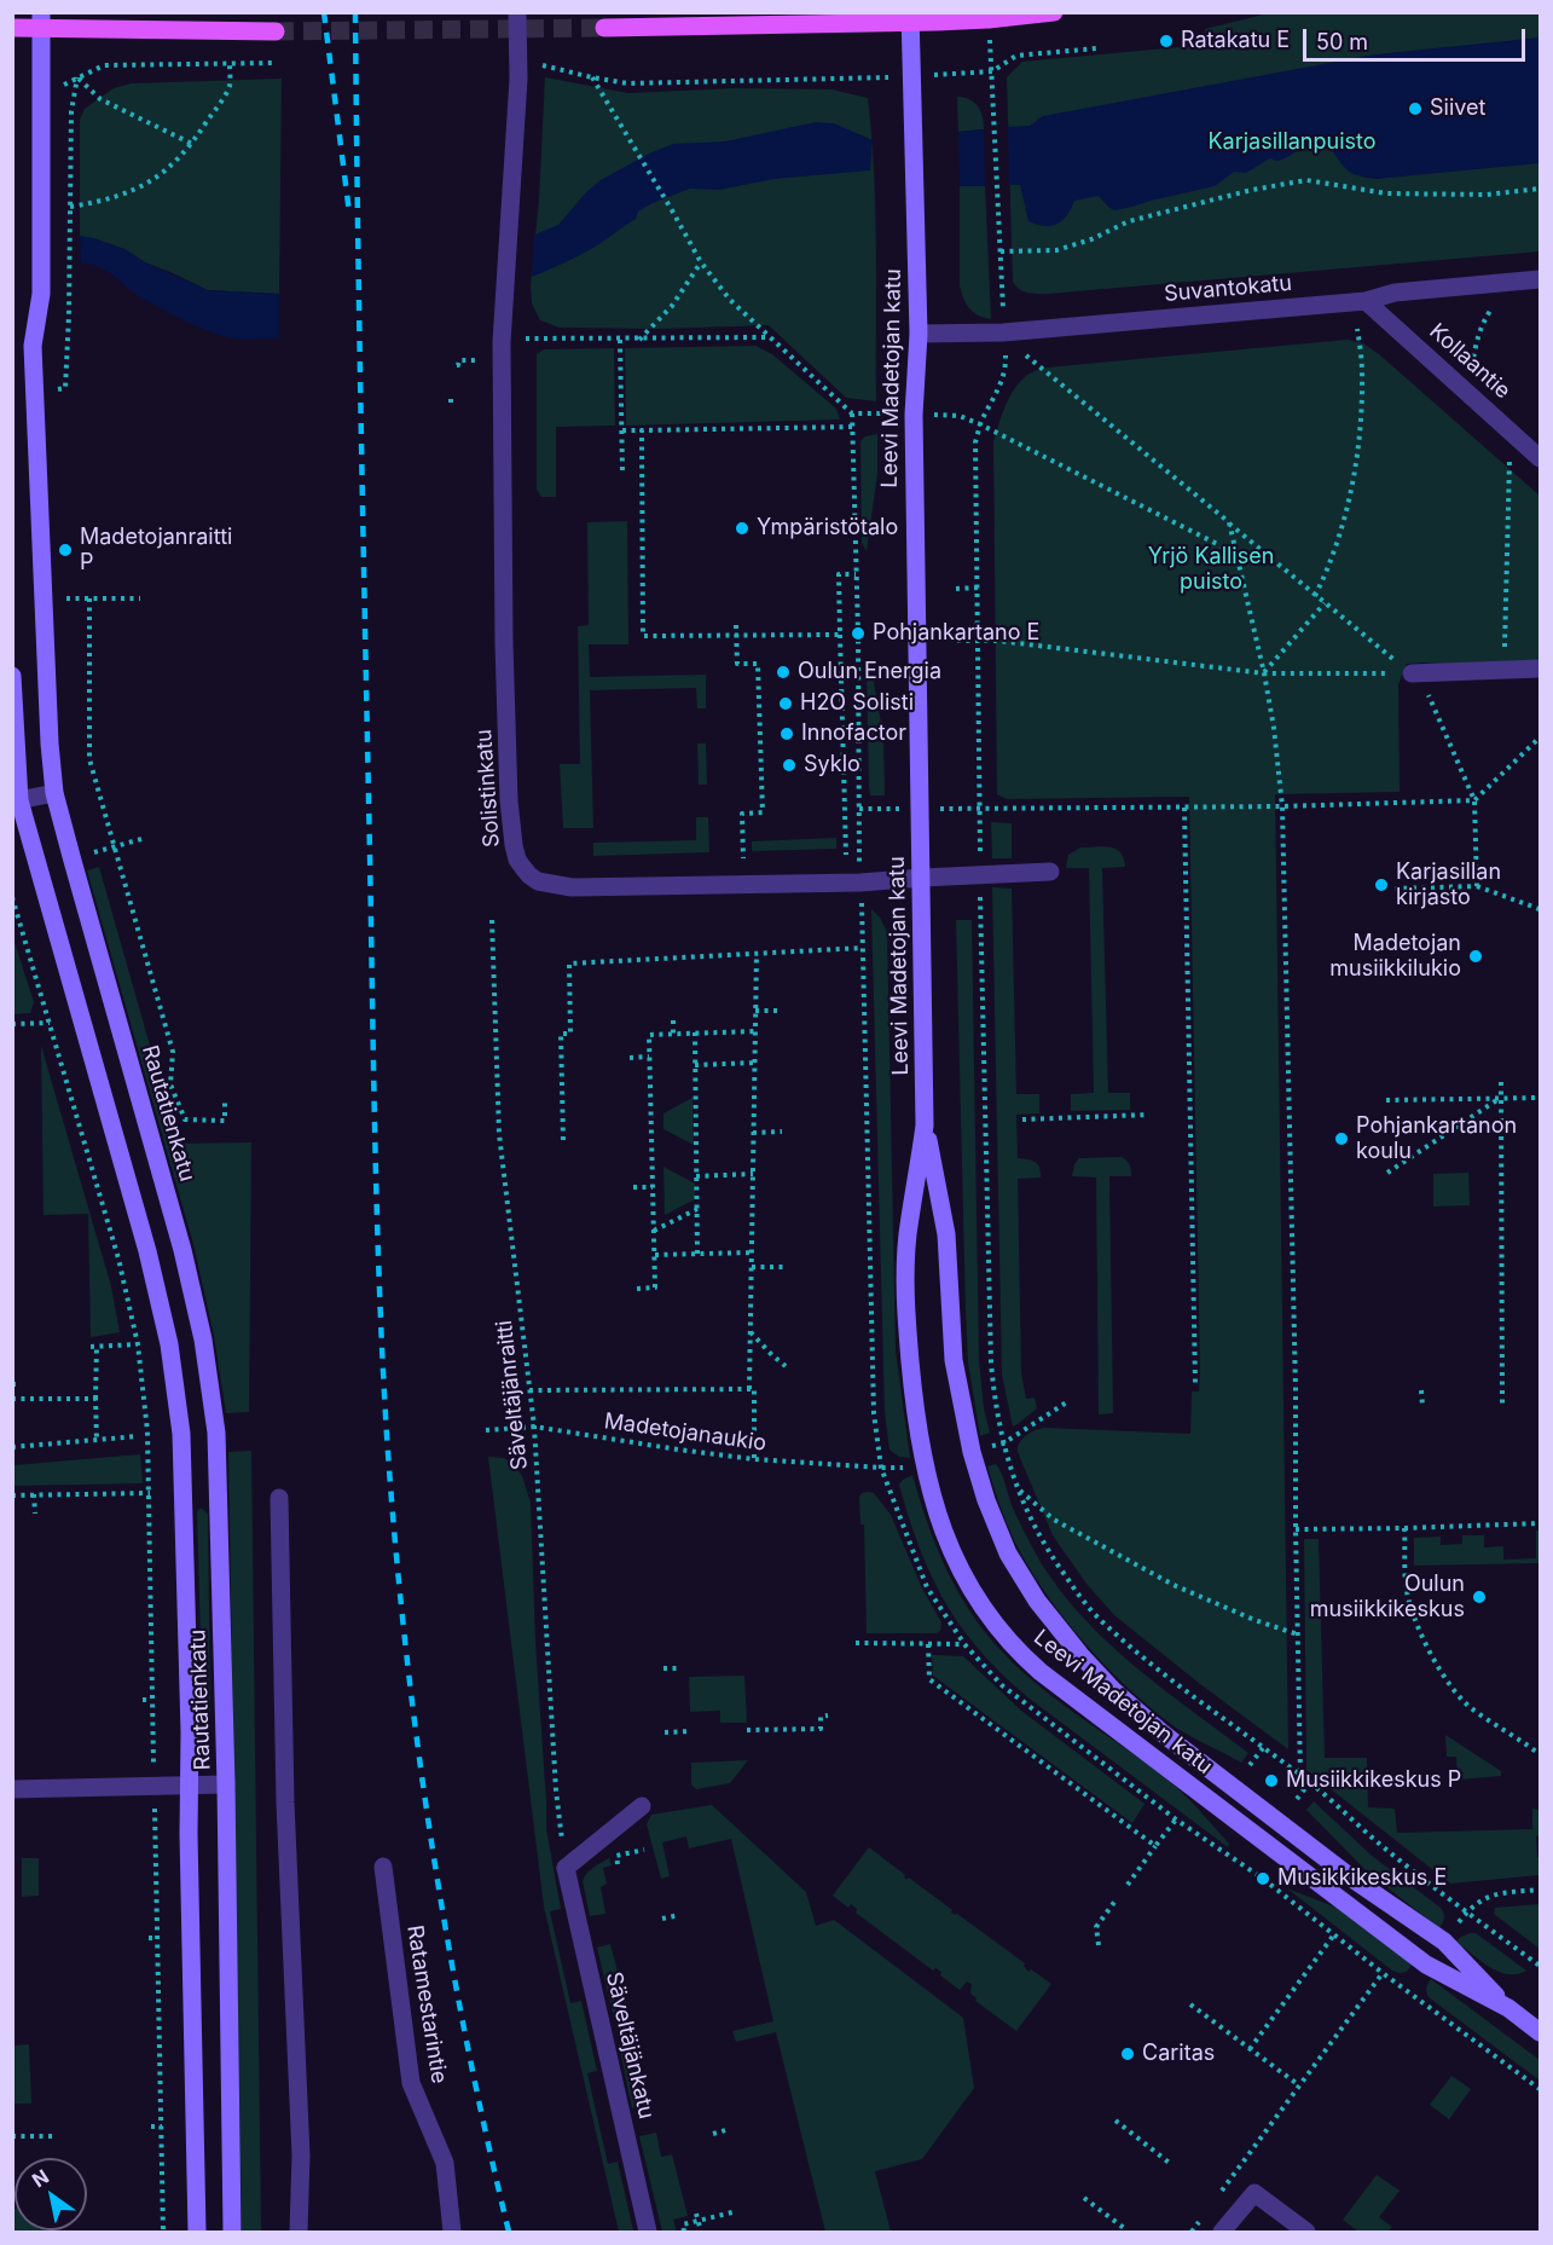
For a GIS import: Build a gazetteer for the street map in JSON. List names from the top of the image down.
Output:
{
  "streets": {
    "main road": ["Leevi Madetojan katu", "Rautatienkatu"],
    "street": [
      "Suvantokatu",
      "Kollaantie",
      "Solistinkatu",
      "Ratamestarintie",
      "Säveltäjänkatu"
    ],
    "path": ["Säveltäjänraitti", "Madetojanaukio"]
  },
  "crossings": [
    ["Suvantokatu", "Kollaantie"],
    ["Suvantokatu", "Leevi Madetojan katu"],
    ["Leevi Madetojan katu", "Solistinkatu"],
    ["Säveltäjänraitti", "Madetojanaukio"],
    ["Säveltäjänraitti", "Säveltäjänkatu"]
  ],
  "parks": ["Karjasillanpuisto", "Yrjö Kallisen puisto"],
  "places": [
    "Ratakatu E",
    "Siivet",
    "Ympäristötalo",
    "Madetojanraitti P",
    "Pohjankartano E",
    "Oulun Energia",
    "H2O Solisti",
    "Innofactor",
    "Syklo",
    "Karjasillan kirjasto",
    "Madetojan musiikkilukio",
    "Pohjankartanon koulu",
    "Oulun musiikkikeskus",
    "Musiikkikeskus P",
    "Musikkikeskus E",
    "Caritas"
  ],
  "scale_bar": "50 m",
  "north": "top left"
}
